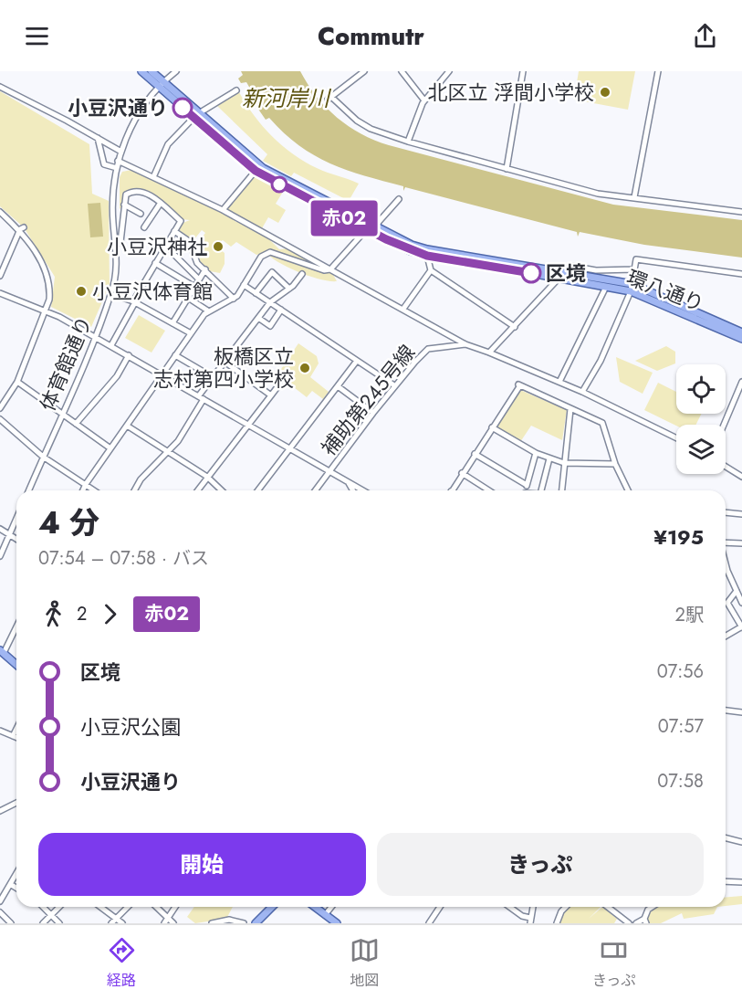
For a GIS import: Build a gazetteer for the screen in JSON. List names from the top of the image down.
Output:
{
  "streets": {
    "main road": ["環八通り"],
    "street": ["体育館通り", "補助第245号線"]
  },
  "crossings": [
    ["環八通り", "体育館通り"]
  ],
  "water": ["新河岸川"],
  "places": [
    "北区立 浮間小学校",
    "小豆沢通り",
    "小豆沢神社",
    "区境",
    "小豆沢体育館",
    "板橋区立 志村第四小学校"
  ],
  "lines": ["bus line 赤02"],
  "page": {
    "header": "Commutr",
    "on_map": "赤02",
    "heading": ["4 分", "07:54 – 07:58 · バス", "¥195"],
    "legs": ["2", "赤02", "2駅"],
    "list": [
      {
        "name": "区境",
        "value": "07:56"
      },
      {
        "name": "小豆沢公園",
        "value": "07:57"
      },
      {
        "name": "小豆沢通り",
        "value": "07:58"
      }
    ],
    "buttons": ["開始", "きっぷ"],
    "tabs": ["経路", "地図", "きっぷ"]
  }
}
